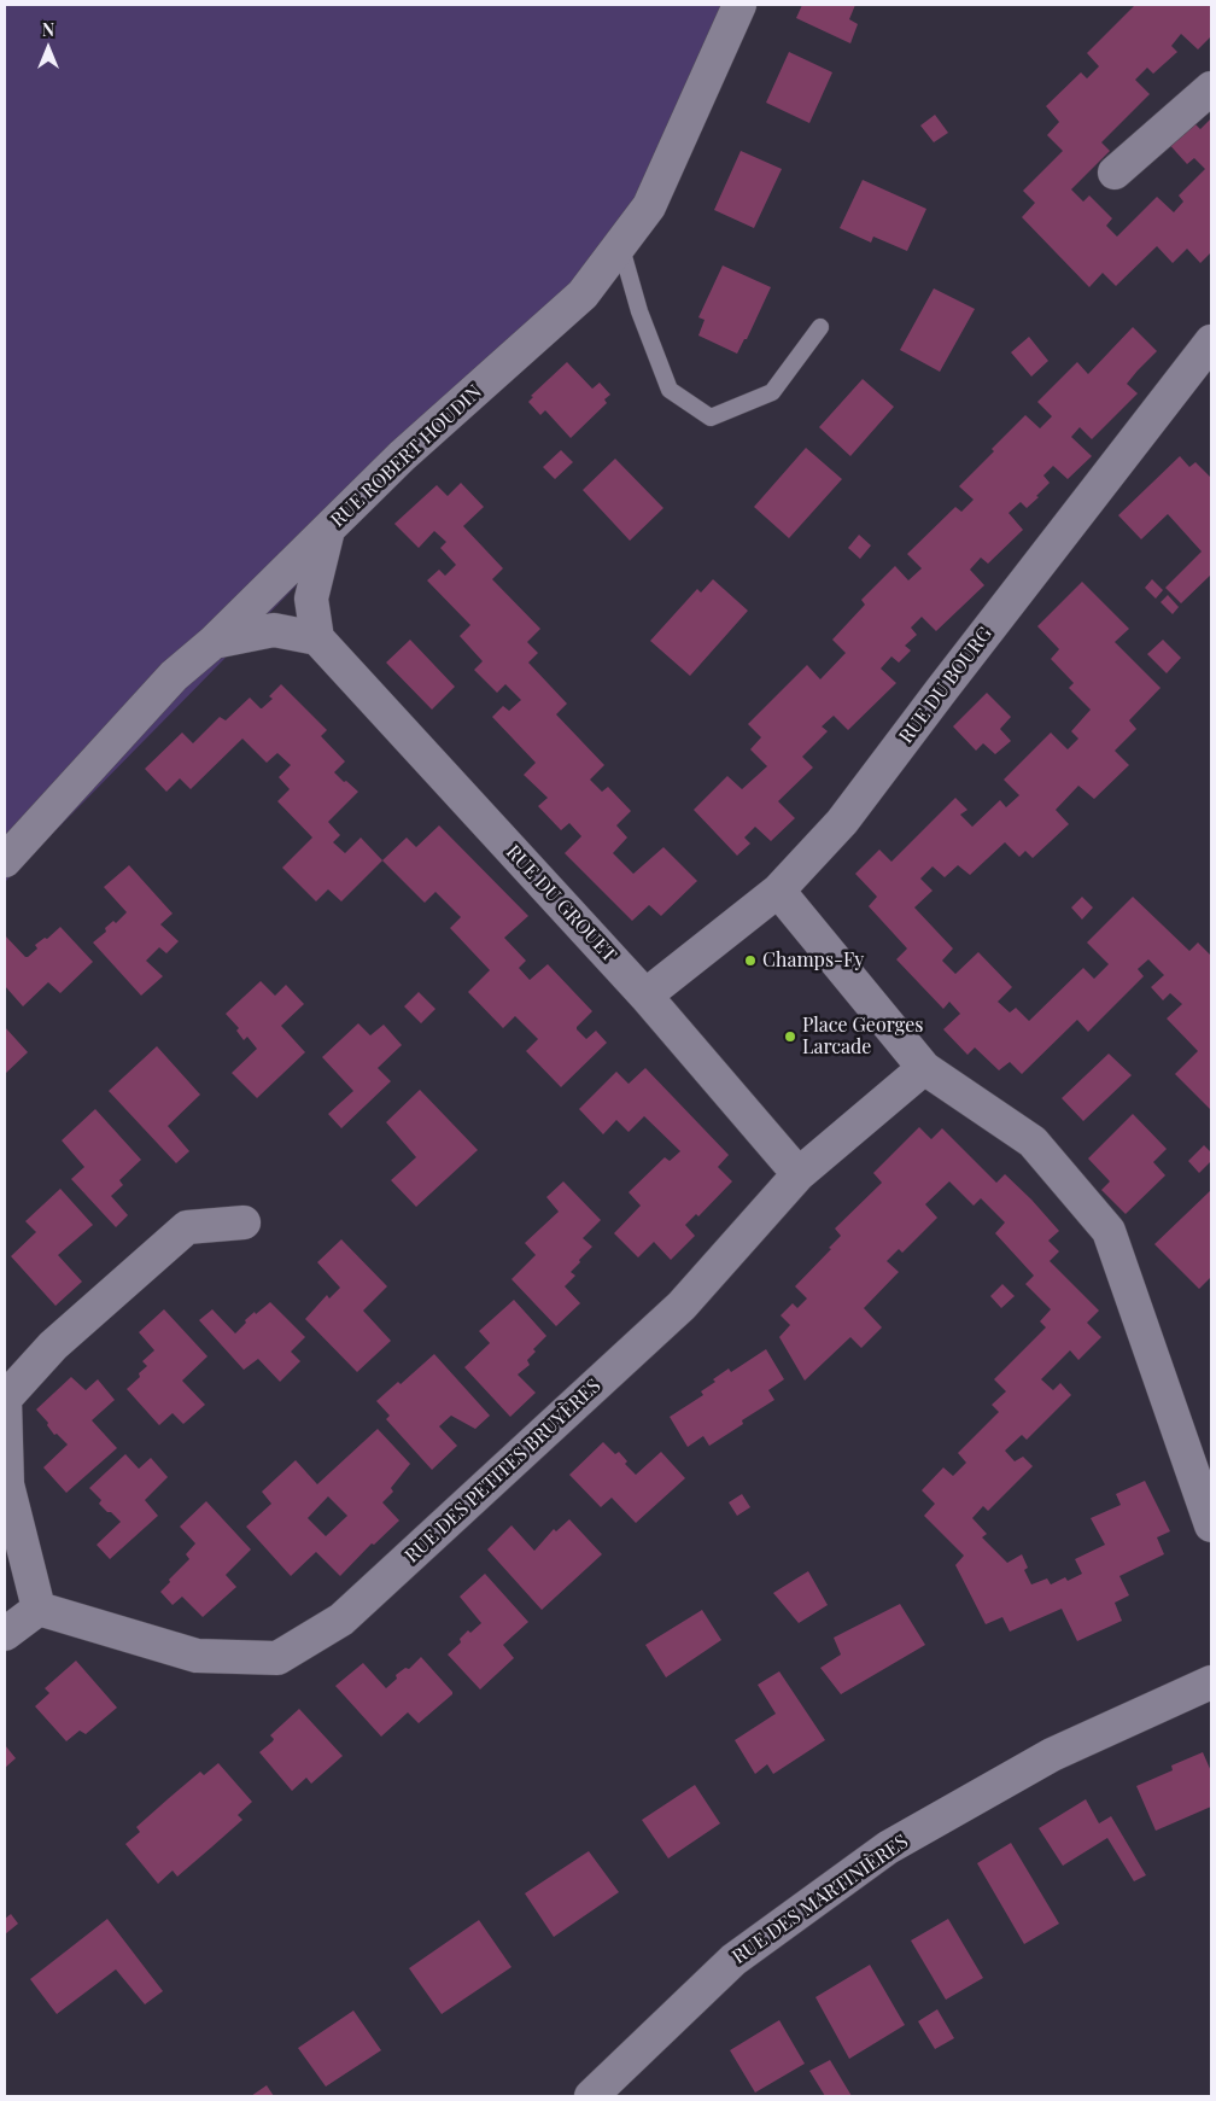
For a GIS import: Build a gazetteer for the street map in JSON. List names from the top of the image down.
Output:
{
  "streets": {
    "street": [
      "RUE ROBERT HOUDIN",
      "RUE DU BOURG",
      "RUE DU GROUET",
      "RUE DES PETITES BRUYÈRES",
      "RUE DES MARTINIÈRES"
    ]
  },
  "crossings": [
    ["RUE DU BOURG", "RUE DU GROUET"],
    ["RUE DU GROUET", "RUE DES PETITES BRUYÈRES"]
  ],
  "places": ["Champs-Fy", "Place Georges Larcade"],
  "north": "top"
}
